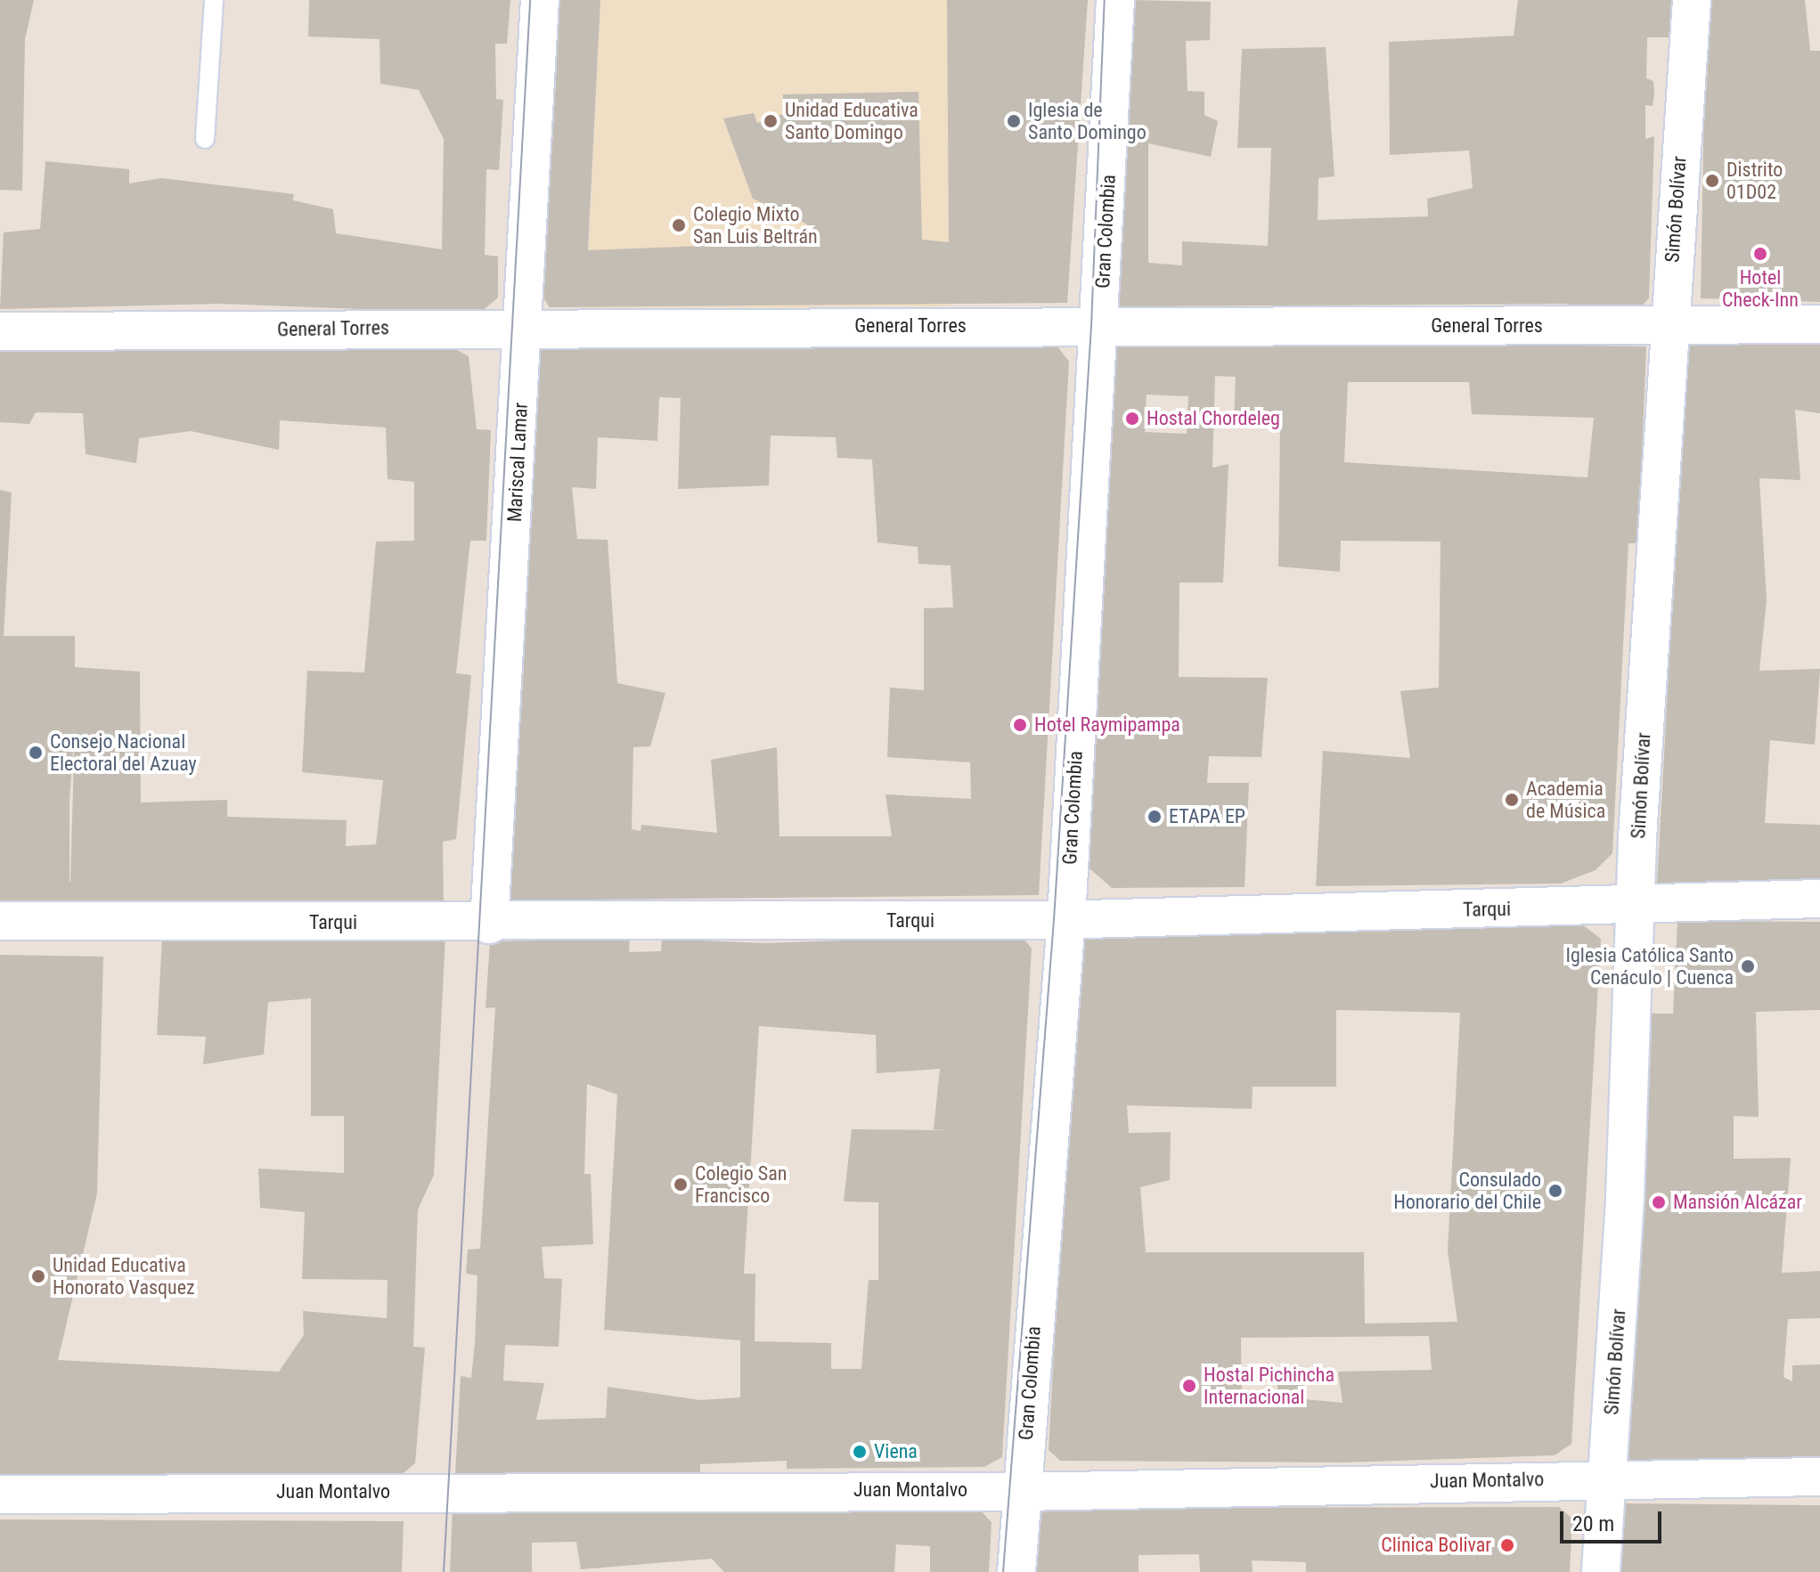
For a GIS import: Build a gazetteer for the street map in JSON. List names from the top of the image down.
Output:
{
  "streets": {
    "street": [
      "Simón Bolívar",
      "Gran Colombia",
      "General Torres",
      "Mariscal Lamar",
      "Tarqui",
      "Juan Montalvo"
    ]
  },
  "crossings": [
    ["Simón Bolívar", "General Torres"],
    ["Simón Bolívar", "Tarqui"],
    ["Simón Bolívar", "Juan Montalvo"],
    ["Gran Colombia", "General Torres"],
    ["Gran Colombia", "Tarqui"],
    ["Gran Colombia", "Juan Montalvo"],
    ["General Torres", "Mariscal Lamar"],
    ["Mariscal Lamar", "Tarqui"]
  ],
  "places": [
    "Unidad Educativa Santo Domingo",
    "Iglesia de Santo Domingo",
    "Distrito 01D02",
    "Colegio Mixto San Luis Beltrán",
    "Hotel Check-Inn",
    "Hostal Chordeleg",
    "Hotel Raymipampa",
    "Consejo Nacional Electoral del Azuay",
    "Academia de Música",
    "ETAPA EP",
    "Iglesia Católica Santo Cenáculo | Cuenca",
    "Colegio San Francisco",
    "Consulado Honorario del Chile",
    "Mansión Alcázar",
    "Unidad Educativa Honorato Vasquez",
    "Hostal Pichincha Internacional",
    "Viena",
    "Clinica Bolivar"
  ],
  "scale_bar": "20 m"
}
